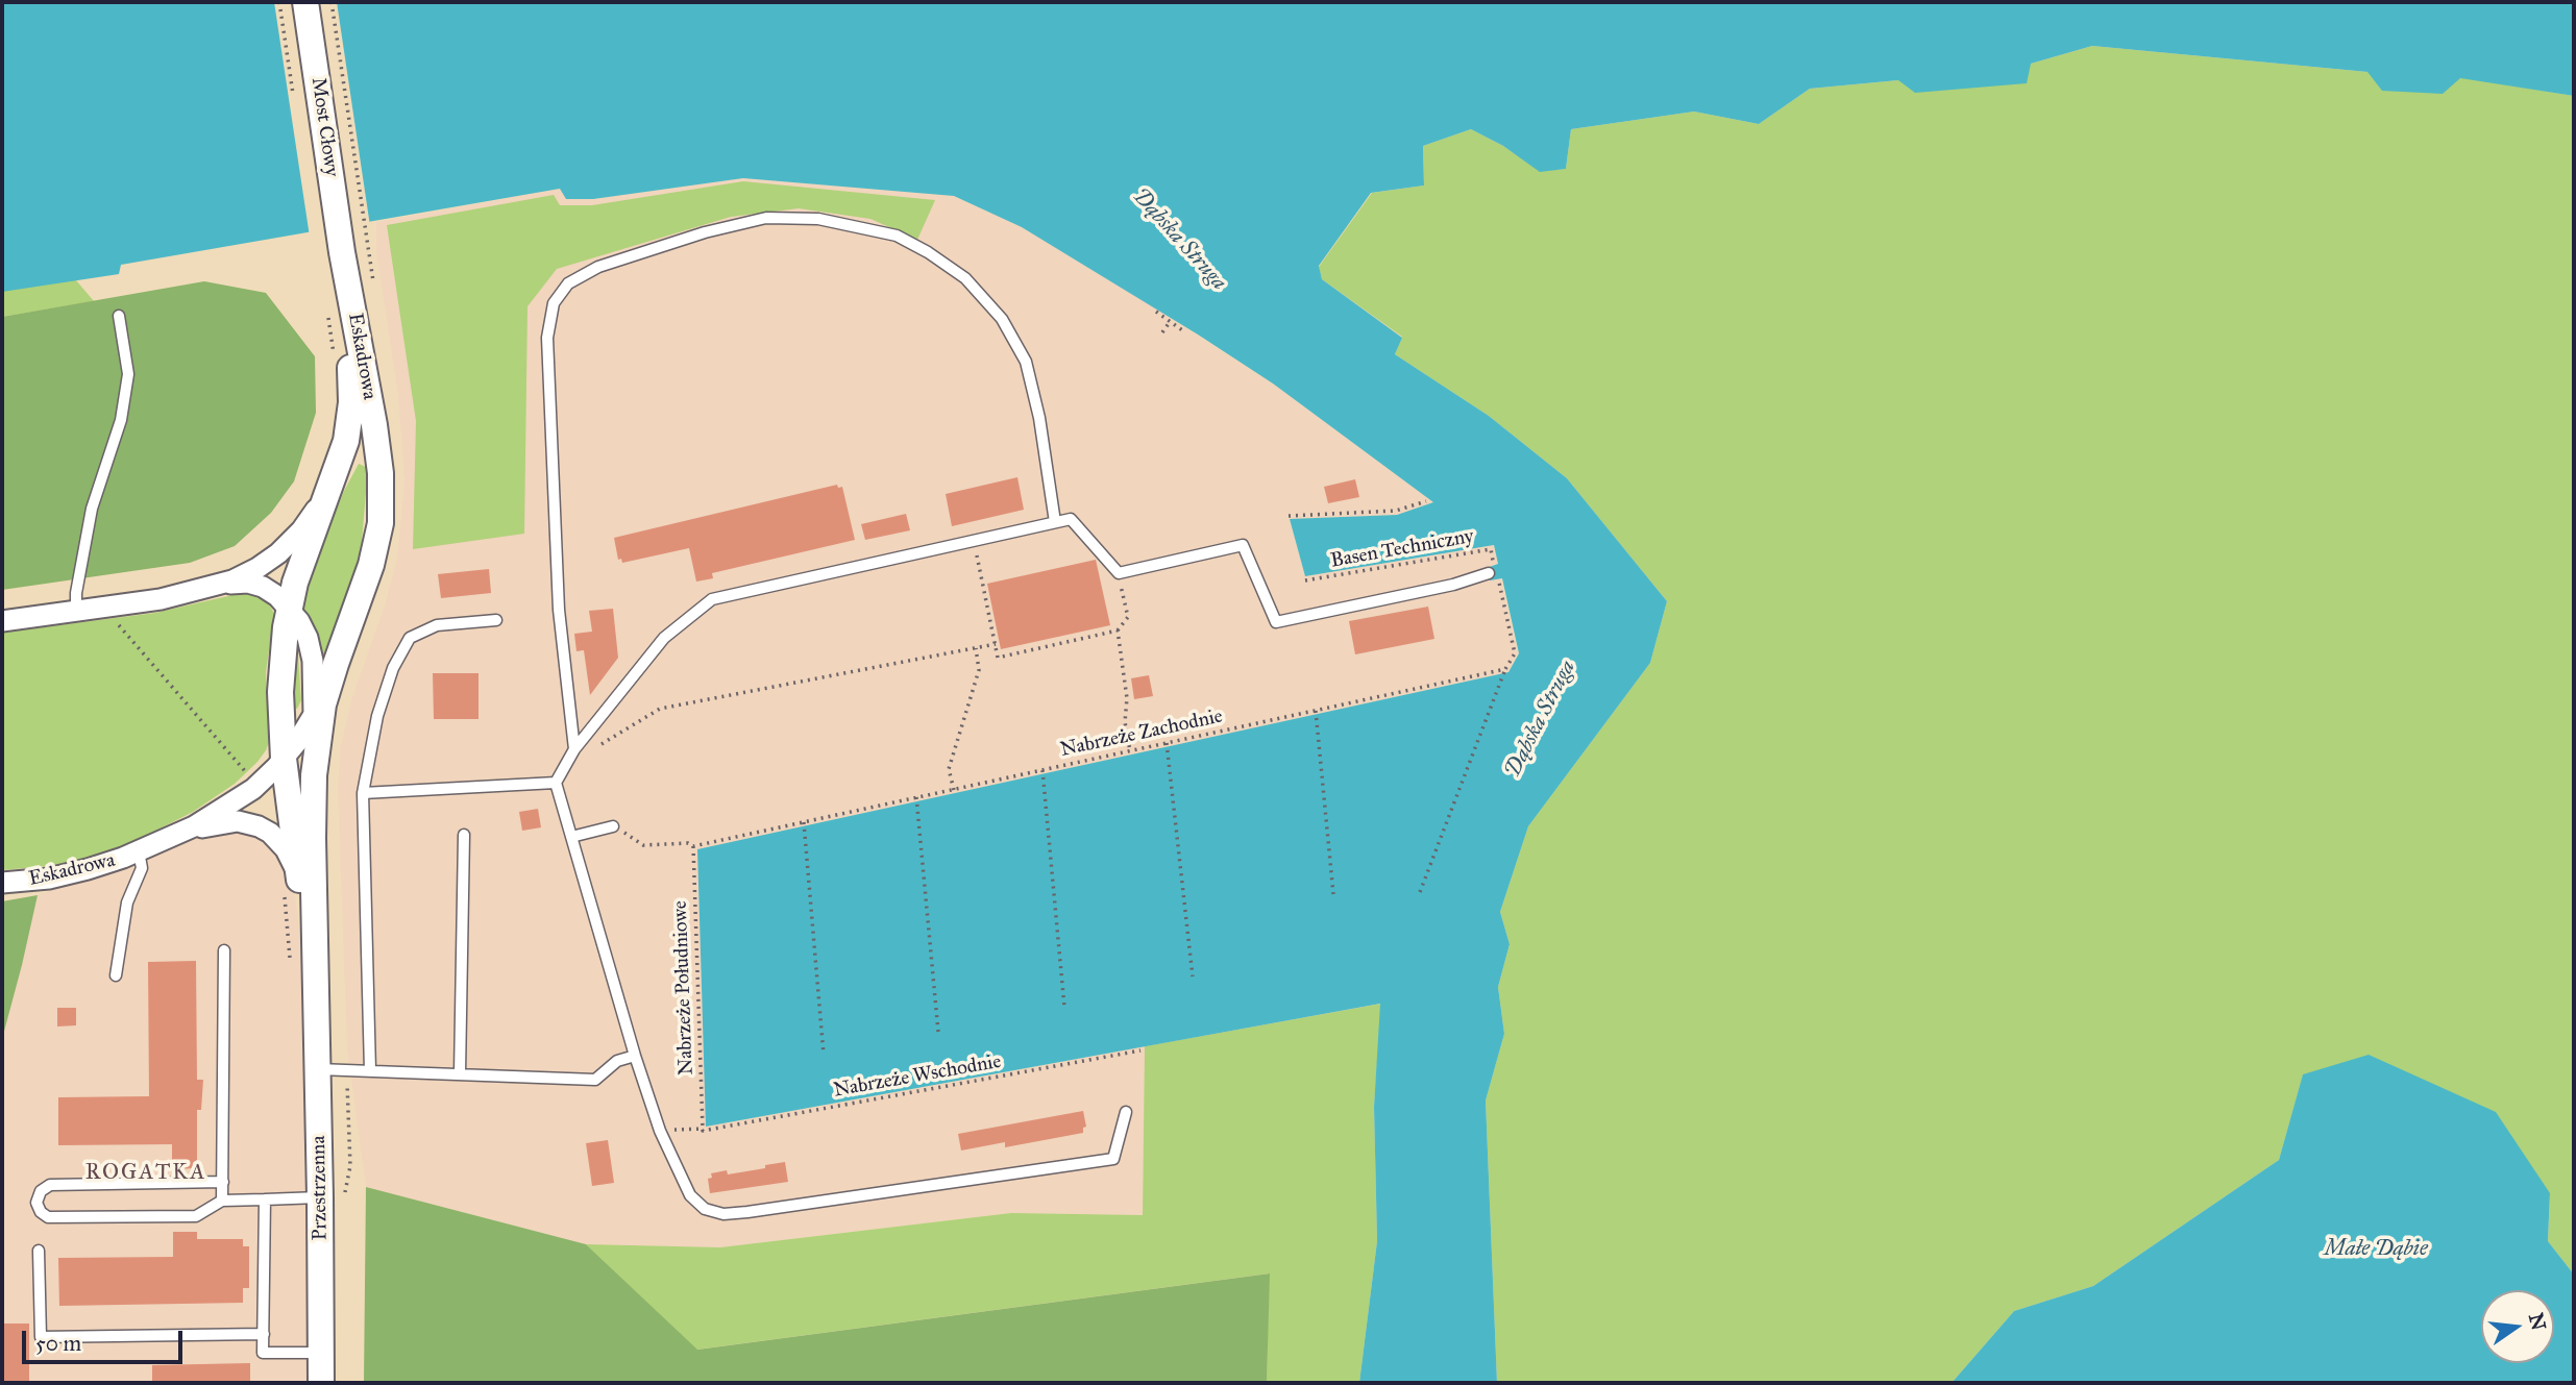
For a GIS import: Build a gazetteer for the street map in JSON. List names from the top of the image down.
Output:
{
  "streets": {
    "street": ["Most Cłowy", "Eskadrowa", "Przestrzenna"],
    "path": [
      "Basen Techniczny",
      "Nabrzeże Zachodnie",
      "Nabrzeże Południowe",
      "Nabrzeże Wschodnie"
    ]
  },
  "crossings": [
    ["Most Cłowy", "Eskadrowa"],
    ["Eskadrowa", "Przestrzenna"],
    ["Nabrzeże Zachodnie", "Nabrzeże Południowe"],
    ["Nabrzeże Południowe", "Nabrzeże Wschodnie"]
  ],
  "districts": ["ROGATKA"],
  "water": ["Dąbska Struga", "Małe Dąbie"],
  "scale_bar": "50 m",
  "north": "right"
}
